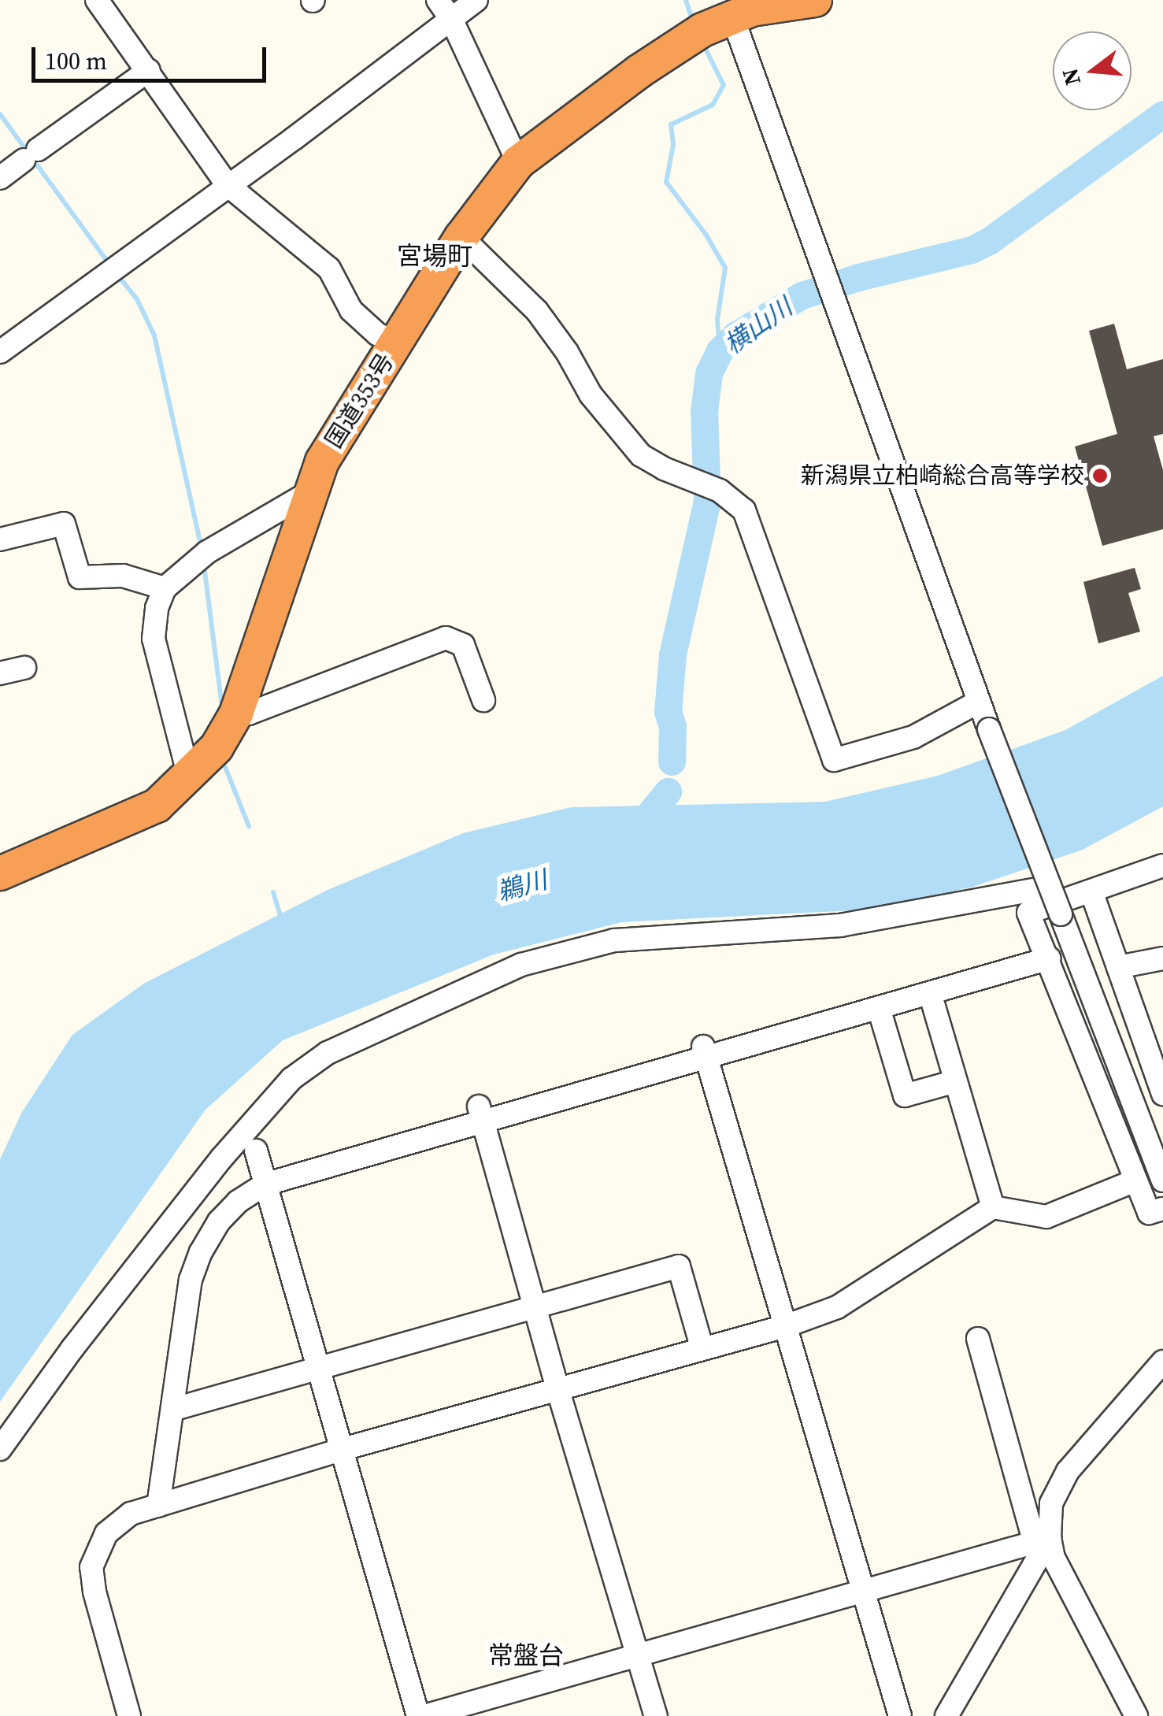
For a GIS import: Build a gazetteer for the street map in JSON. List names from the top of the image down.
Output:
{
  "streets": {
    "highway": ["国道353号"]
  },
  "districts": ["宮場町", "常盤台"],
  "water": ["横山川", "鵜川"],
  "places": ["新潟県立柏崎総合高等学校"],
  "scale_bar": "100 m",
  "north": "left"
}
